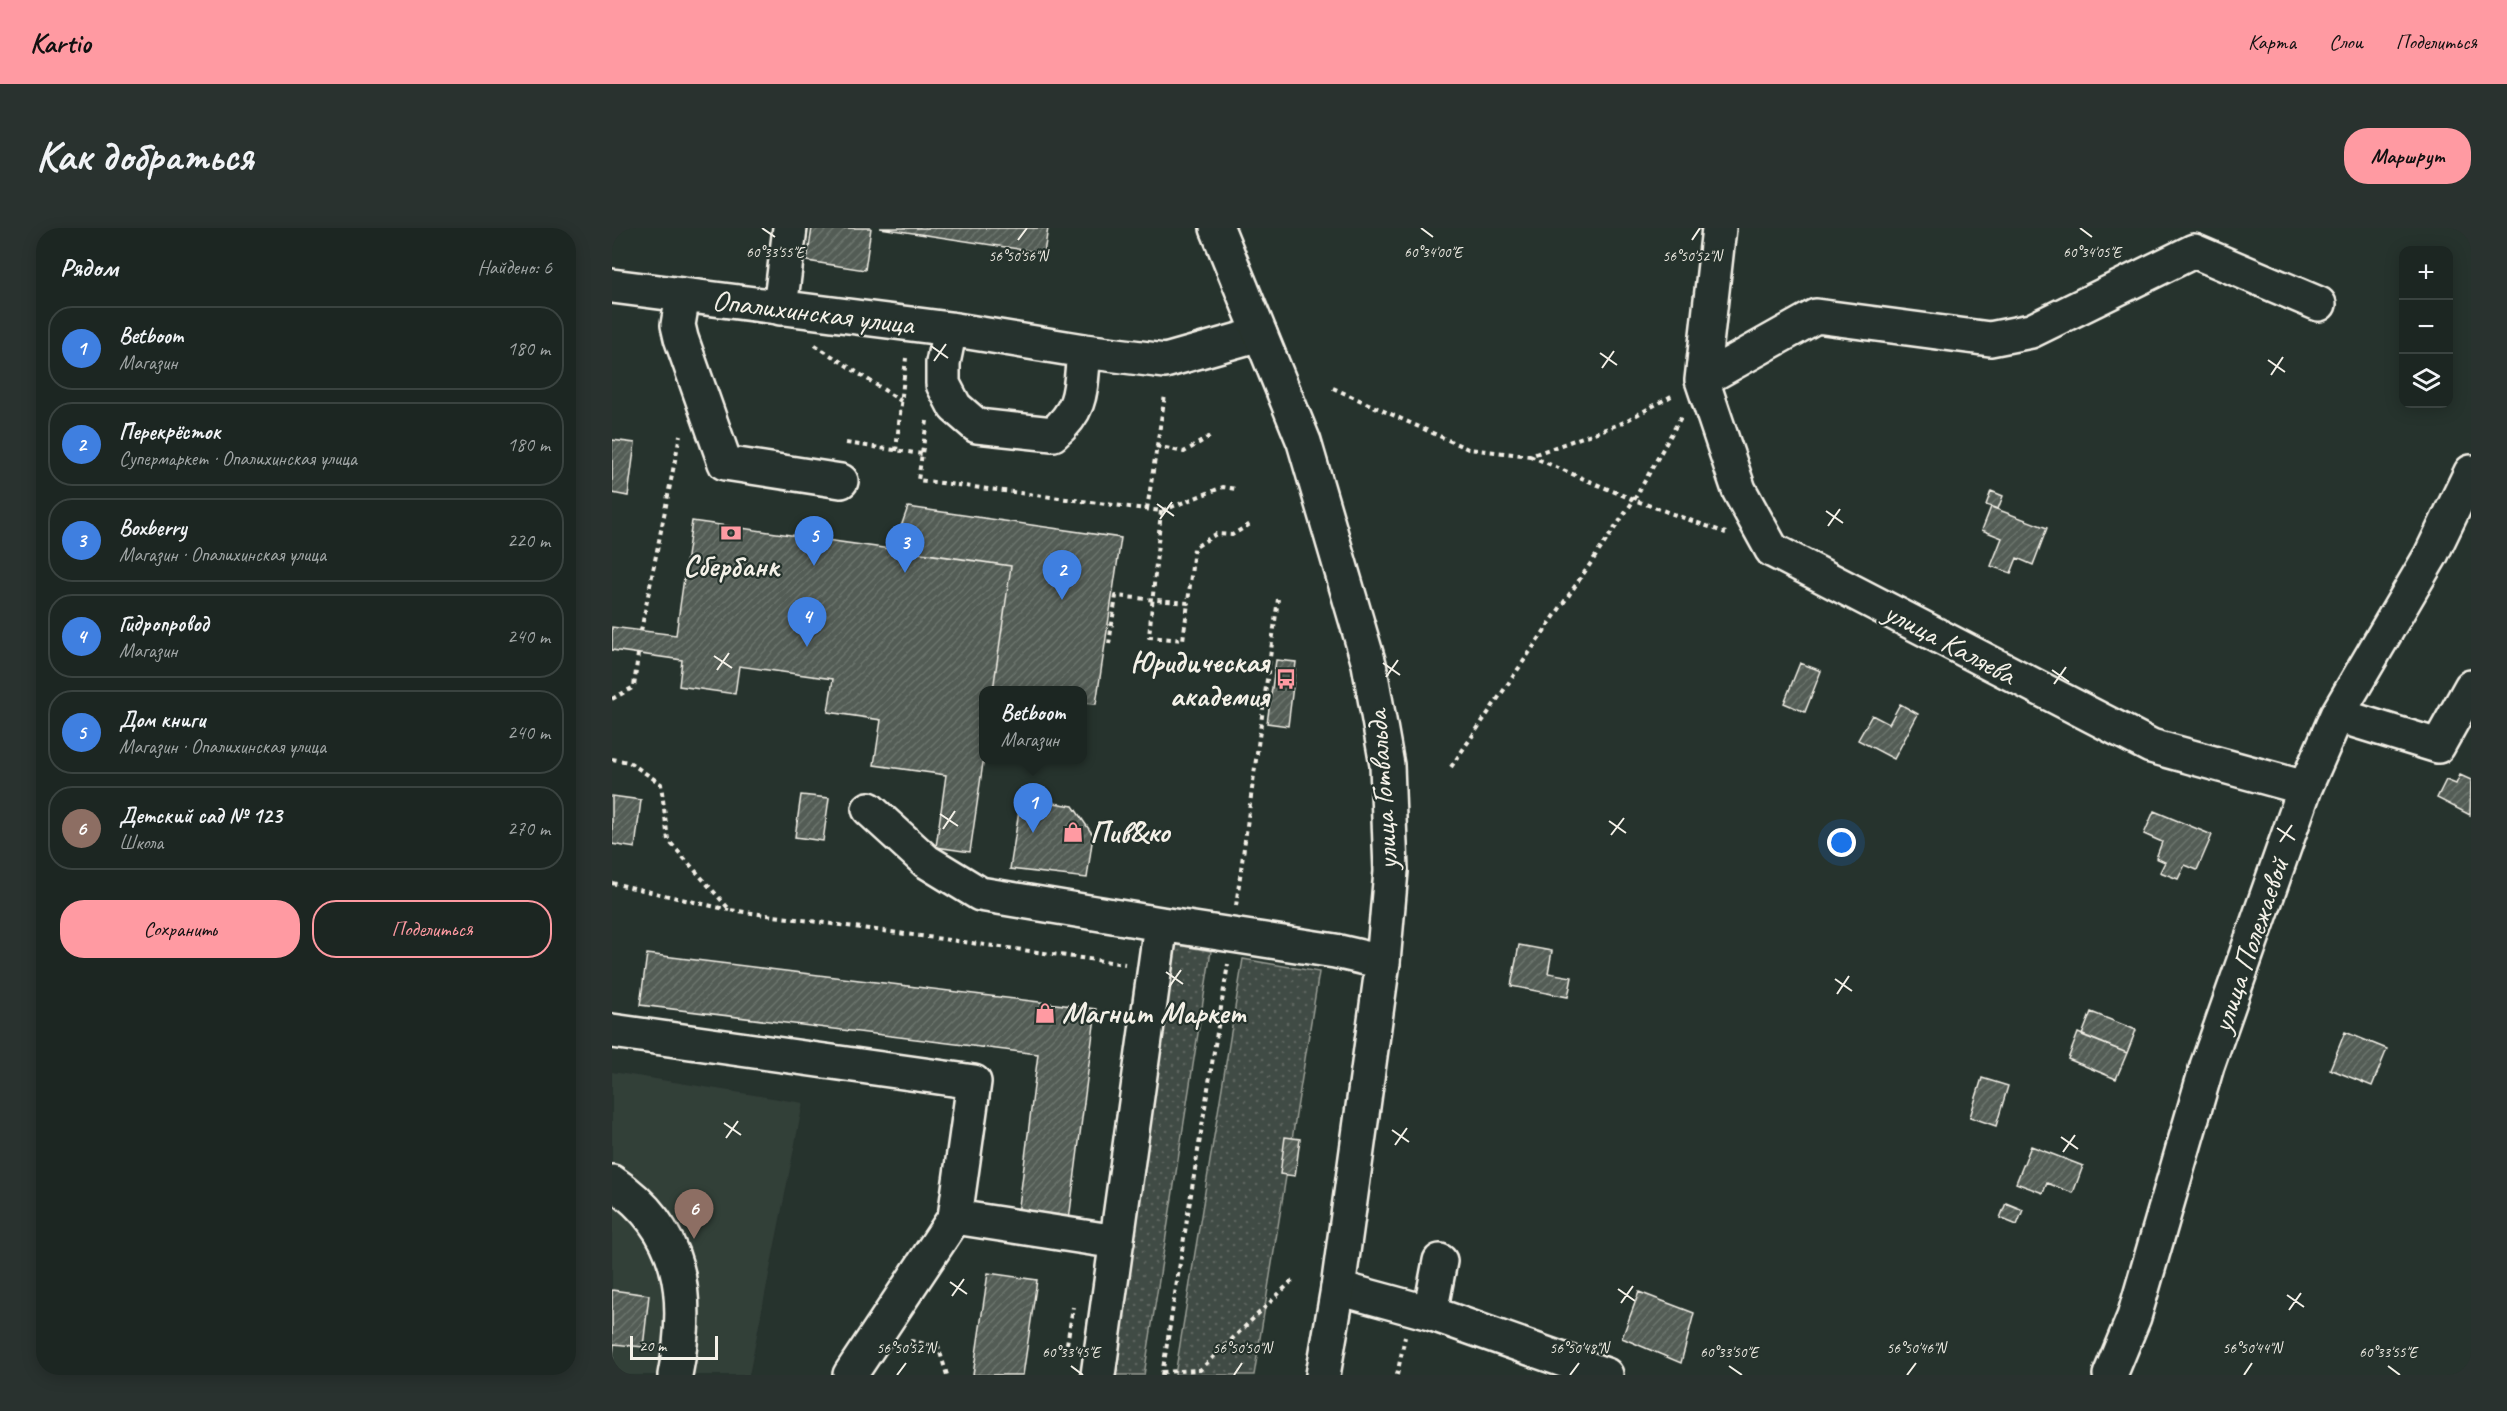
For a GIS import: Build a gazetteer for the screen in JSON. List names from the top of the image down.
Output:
{
  "streets": {
    "street": [
      "Опалихинская улица",
      "улица Каляева",
      "улица Готвальда",
      "улица Полежаевой"
    ]
  },
  "crossings": [
    ["Опалихинская улица", "улица Готвальда"],
    ["улица Каляева", "улица Полежаевой"]
  ],
  "places": {
    "bank": ["Сбербанк"],
    "bus stop": ["Юридическая академия"],
    "shop": ["Пив&ко", "Магнит Маркет"]
  },
  "scale_bar": "20 m",
  "page": {
    "header": "Kartio",
    "nav": ["Карта", "Слои", "Поделиться"],
    "buttons": [
      "Маршрут",
      ["Сохранить", "Поделиться"]
    ],
    "title": "Как добраться",
    "heading": ["Рядом", "Найдено: 6"],
    "map_buttons": ["+", "−"],
    "list": [
      {
        "mark": "1",
        "name": "Betboom",
        "note": "Магазин",
        "value": "180 m"
      },
      {
        "mark": "2",
        "name": "Перекрёсток",
        "note": "Супермаркет · Опалихинская улица",
        "value": "180 m"
      },
      {
        "mark": "3",
        "name": "Boxberry",
        "note": "Магазин · Опалихинская улица",
        "value": "220 m"
      },
      {
        "mark": "4",
        "name": "Гидропровод",
        "note": "Магазин",
        "value": "240 m"
      },
      {
        "mark": "5",
        "name": "Дом книги",
        "note": "Магазин · Опалихинская улица",
        "value": "240 m"
      },
      {
        "mark": "6",
        "name": "Детский сад № 123",
        "note": "Школа",
        "value": "270 m"
      }
    ],
    "pins": [
      "5",
      "3",
      "2",
      "4",
      "1",
      "6"
    ],
    "popup": ["Betboom", "Магазин"],
    "scale": "20 m"
  },
  "coordinates": [
    "60°33'55\"E",
    "60°34'00\"E",
    "60°34'05\"E",
    "56°50'56\"N",
    "56°50'52\"N",
    "56°50'50\"N",
    "56°50'48\"N",
    "56°50'46\"N",
    "56°50'44\"N",
    "60°33'45\"E",
    "60°33'50\"E"
  ]
}
